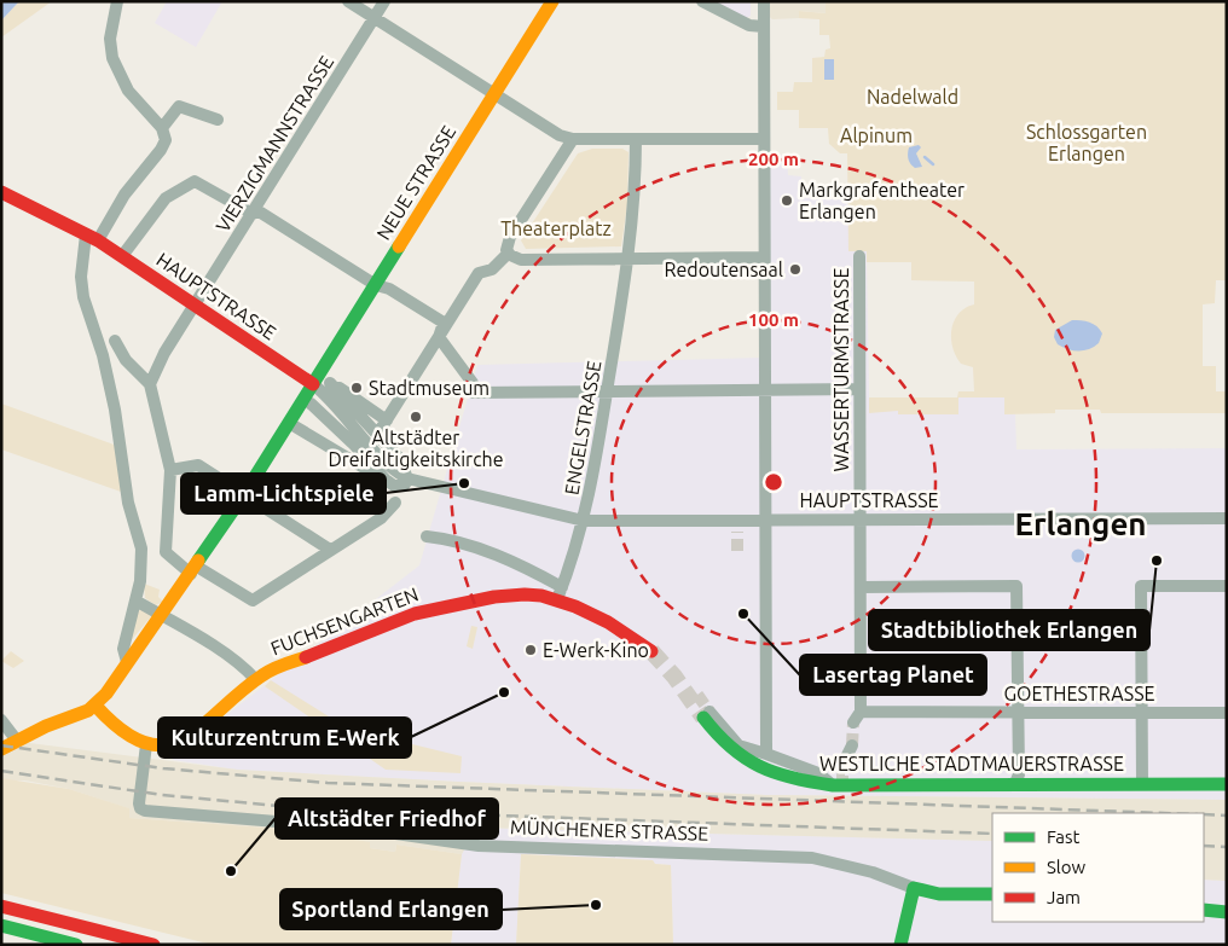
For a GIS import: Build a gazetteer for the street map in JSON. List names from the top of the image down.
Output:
{
  "streets": {
    "main road": [
      "NEUE STRASSE",
      "HAUPTSTRASSE",
      "FUCHSENGARTEN",
      "WESTLICHE STADTMAUERSTRASSE",
      "MÜNCHENER STRASSE"
    ],
    "street": [
      "VIERZIGMANNSTRASSE",
      "WASSERTURMSTRASSE",
      "ENGELSTRASSE",
      "GOETHESTRASSE"
    ]
  },
  "crossings": [
    ["VIERZIGMANNSTRASSE", "HAUPTSTRASSE"],
    ["NEUE STRASSE", "HAUPTSTRASSE"],
    ["NEUE STRASSE", "FUCHSENGARTEN"],
    ["HAUPTSTRASSE", "WASSERTURMSTRASSE"],
    ["HAUPTSTRASSE", "ENGELSTRASSE"],
    ["WASSERTURMSTRASSE", "GOETHESTRASSE"],
    ["ENGELSTRASSE", "FUCHSENGARTEN"],
    ["FUCHSENGARTEN", "MÜNCHENER STRASSE"]
  ],
  "districts": ["Erlangen"],
  "parks": [
    "Nadelwald",
    "Schlossgarten Erlangen",
    "Alpinum",
    "Theaterplatz"
  ],
  "places": [
    "Markgrafentheater Erlangen",
    "Redoutensaal",
    "Stadtmuseum",
    "Altstädter Dreifaltigkeitskirche",
    "Lamm-Lichtspiele",
    "Stadtbibliothek Erlangen",
    "Lasertag Planet",
    "E-Werk-Kino",
    "Kulturzentrum E-Werk",
    "Altstädter Friedhof",
    "Sportland Erlangen"
  ],
  "legend": ["Fast", "Slow", "Jam"],
  "rings": ["200 m", "100 m"]
}
